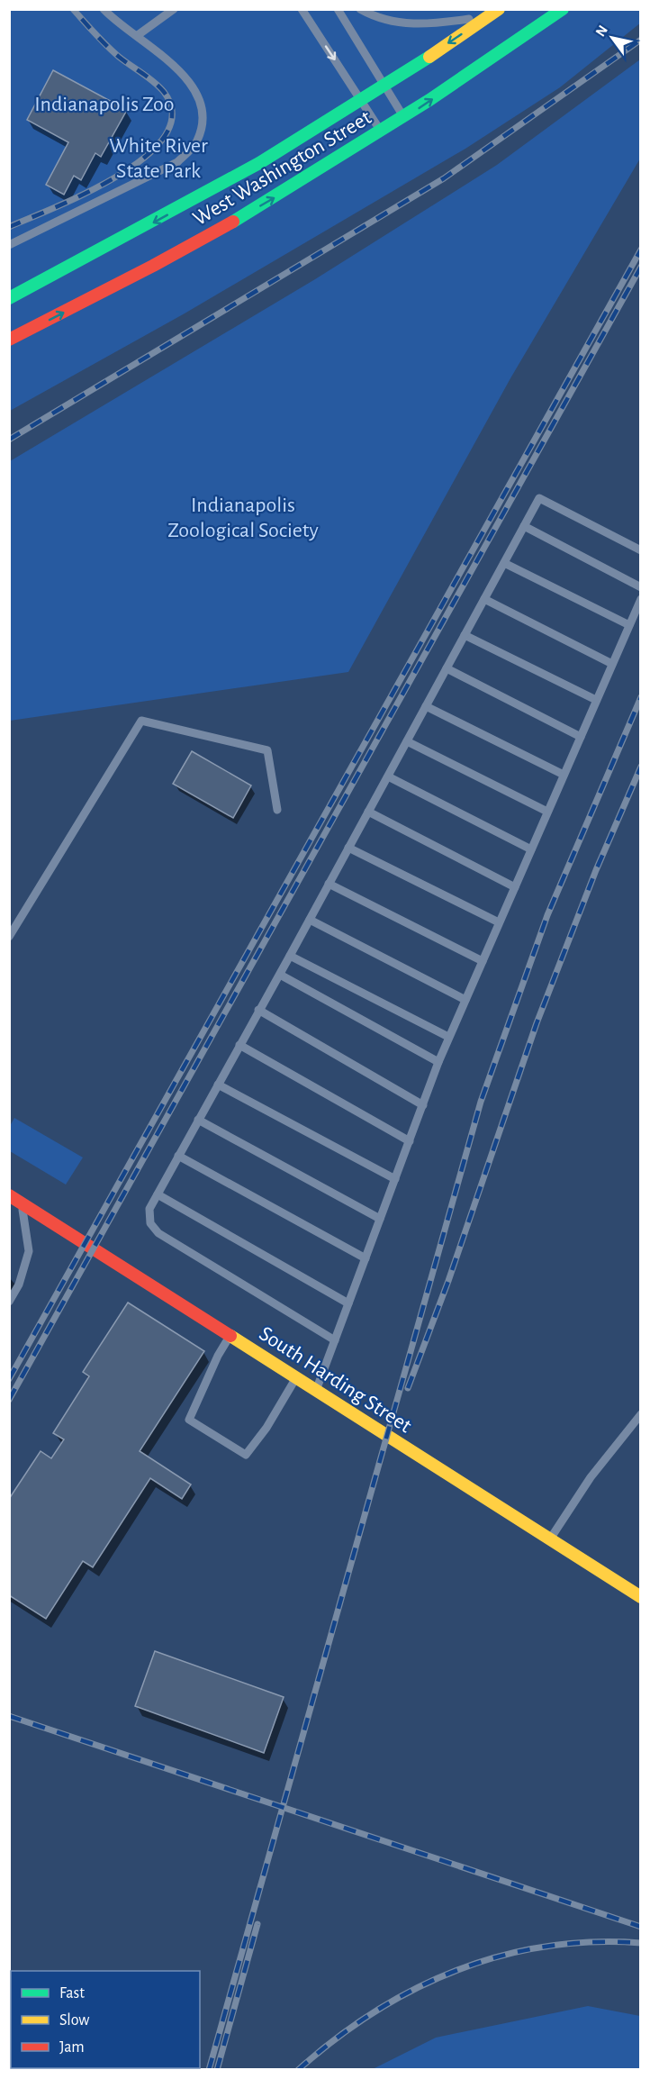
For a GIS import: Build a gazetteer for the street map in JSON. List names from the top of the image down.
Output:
{
  "streets": {
    "main road": ["West Washington Street", "South Harding Street"]
  },
  "parks": ["Indianapolis Zoo", "White River State Park", "Indianapolis Zoological Society"],
  "legend": ["Fast", "Slow", "Jam"],
  "north": "top left"
}
